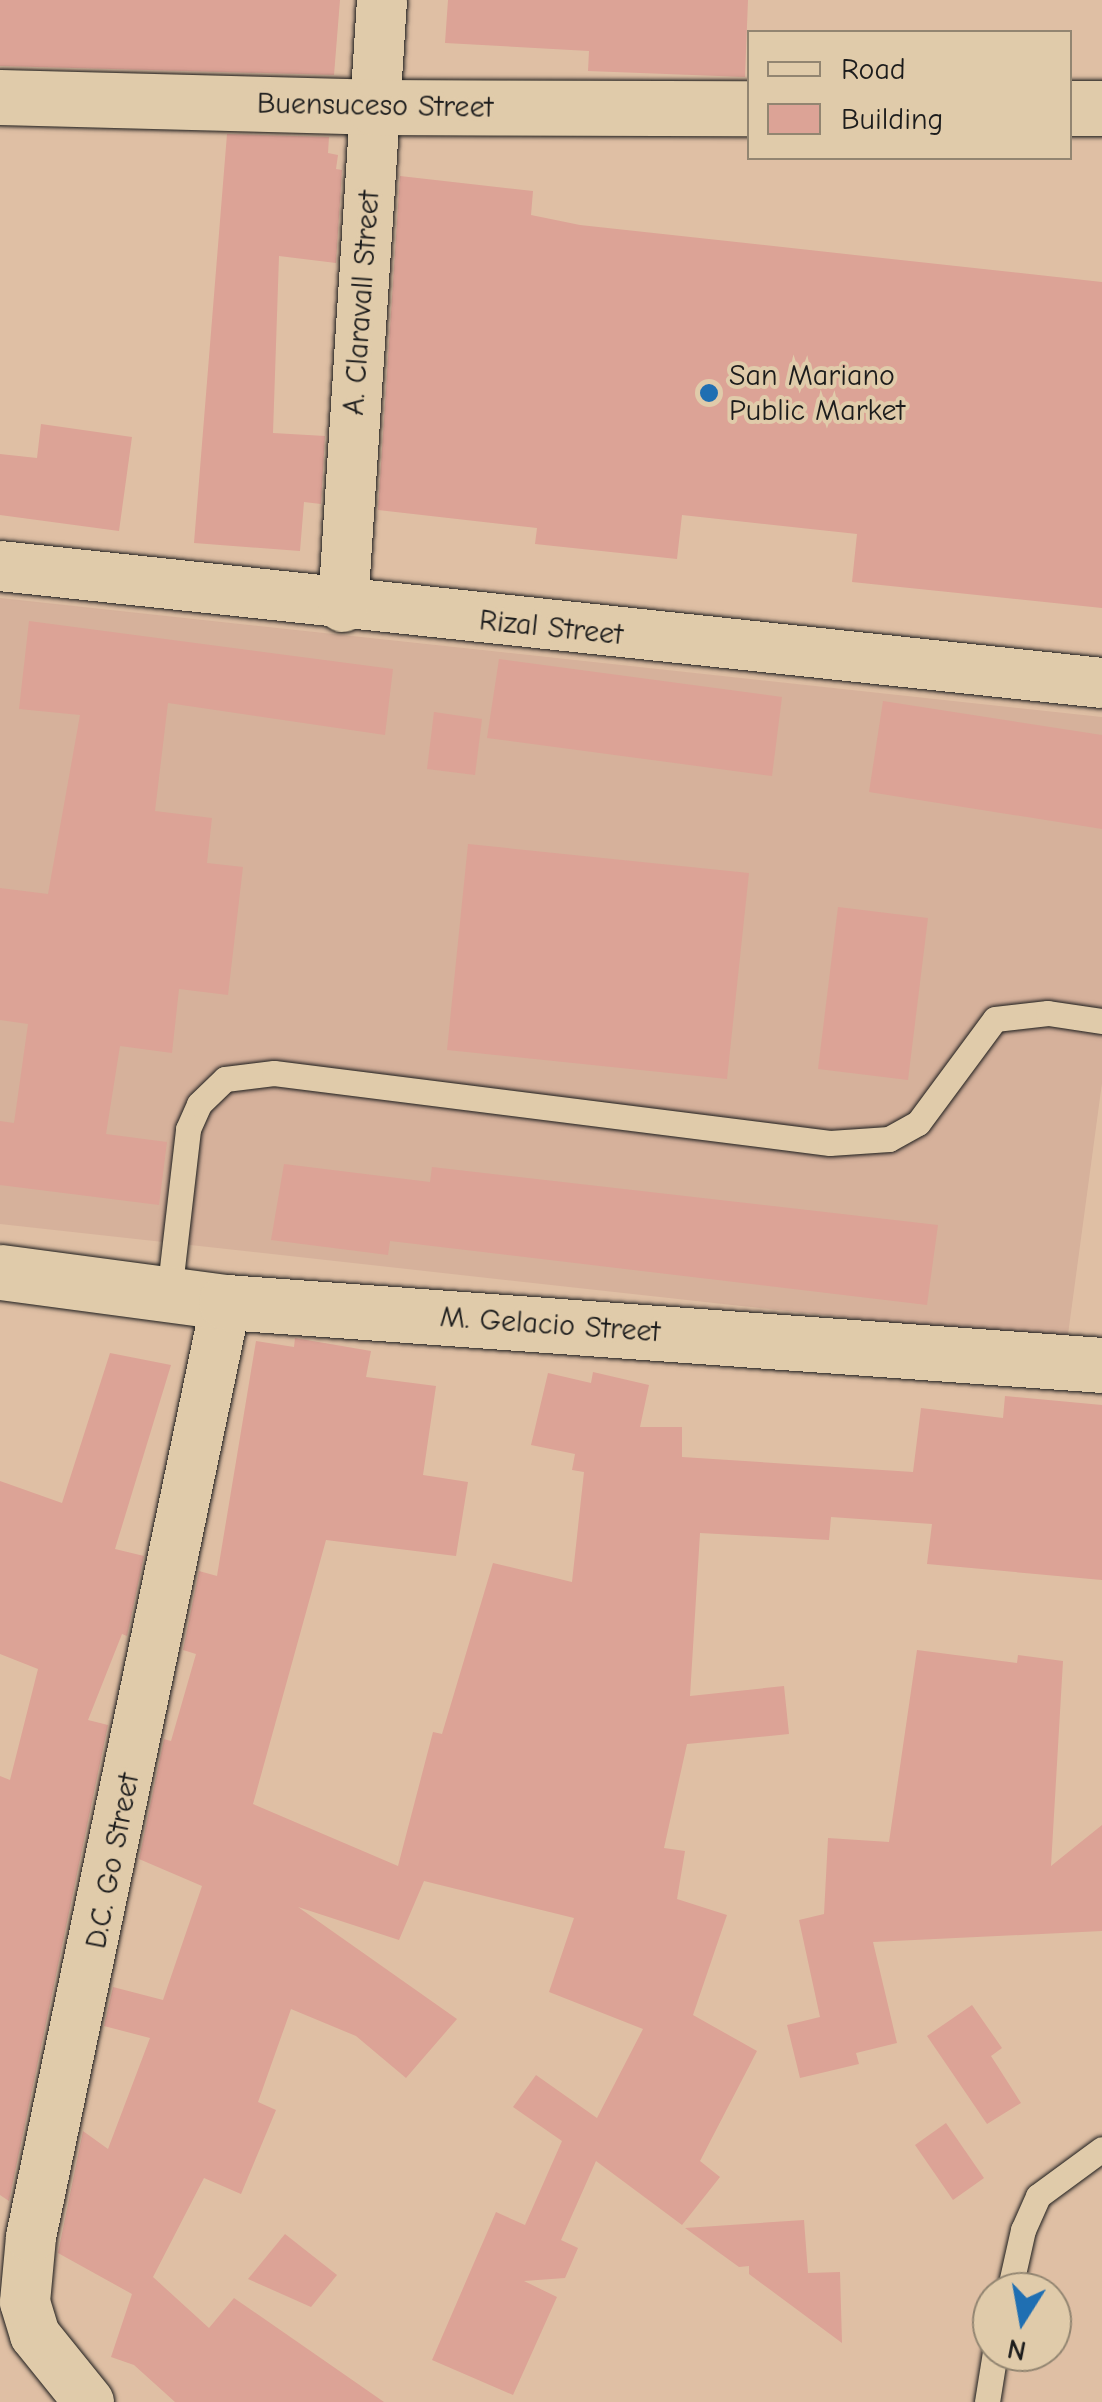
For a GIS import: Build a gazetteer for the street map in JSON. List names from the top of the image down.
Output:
{
  "streets": {
    "street": [
      "Buensuceso Street",
      "A. Claravall Street",
      "Rizal Street",
      "M. Gelacio Street",
      "D.C. Go Street"
    ]
  },
  "crossings": [
    ["Buensuceso Street", "A. Claravall Street"],
    ["A. Claravall Street", "Rizal Street"],
    ["M. Gelacio Street", "D.C. Go Street"]
  ],
  "places": ["San Mariano Public Market"],
  "legend": ["Road", "Building"],
  "north": "bottom"
}
